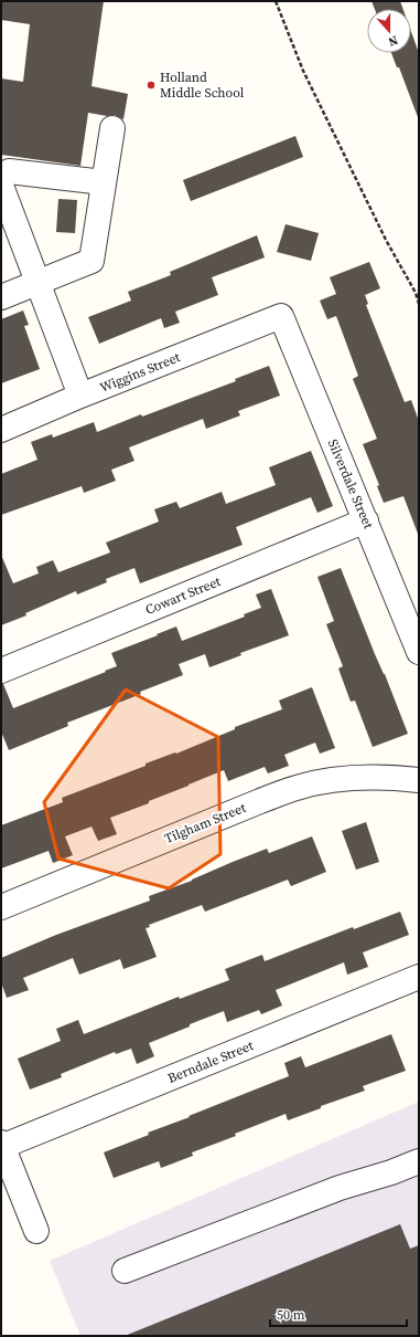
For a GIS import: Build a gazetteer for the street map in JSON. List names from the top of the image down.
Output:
{
  "streets": {
    "street": [
      "Wiggins Street",
      "Silverdale Street",
      "Cowart Street",
      "Tilgham Street",
      "Berndale Street"
    ]
  },
  "crossings": [
    ["Wiggins Street", "Silverdale Street"],
    ["Silverdale Street", "Cowart Street"]
  ],
  "places": ["Holland Middle School"],
  "scale_bar": "50 m",
  "north": "bottom"
}
